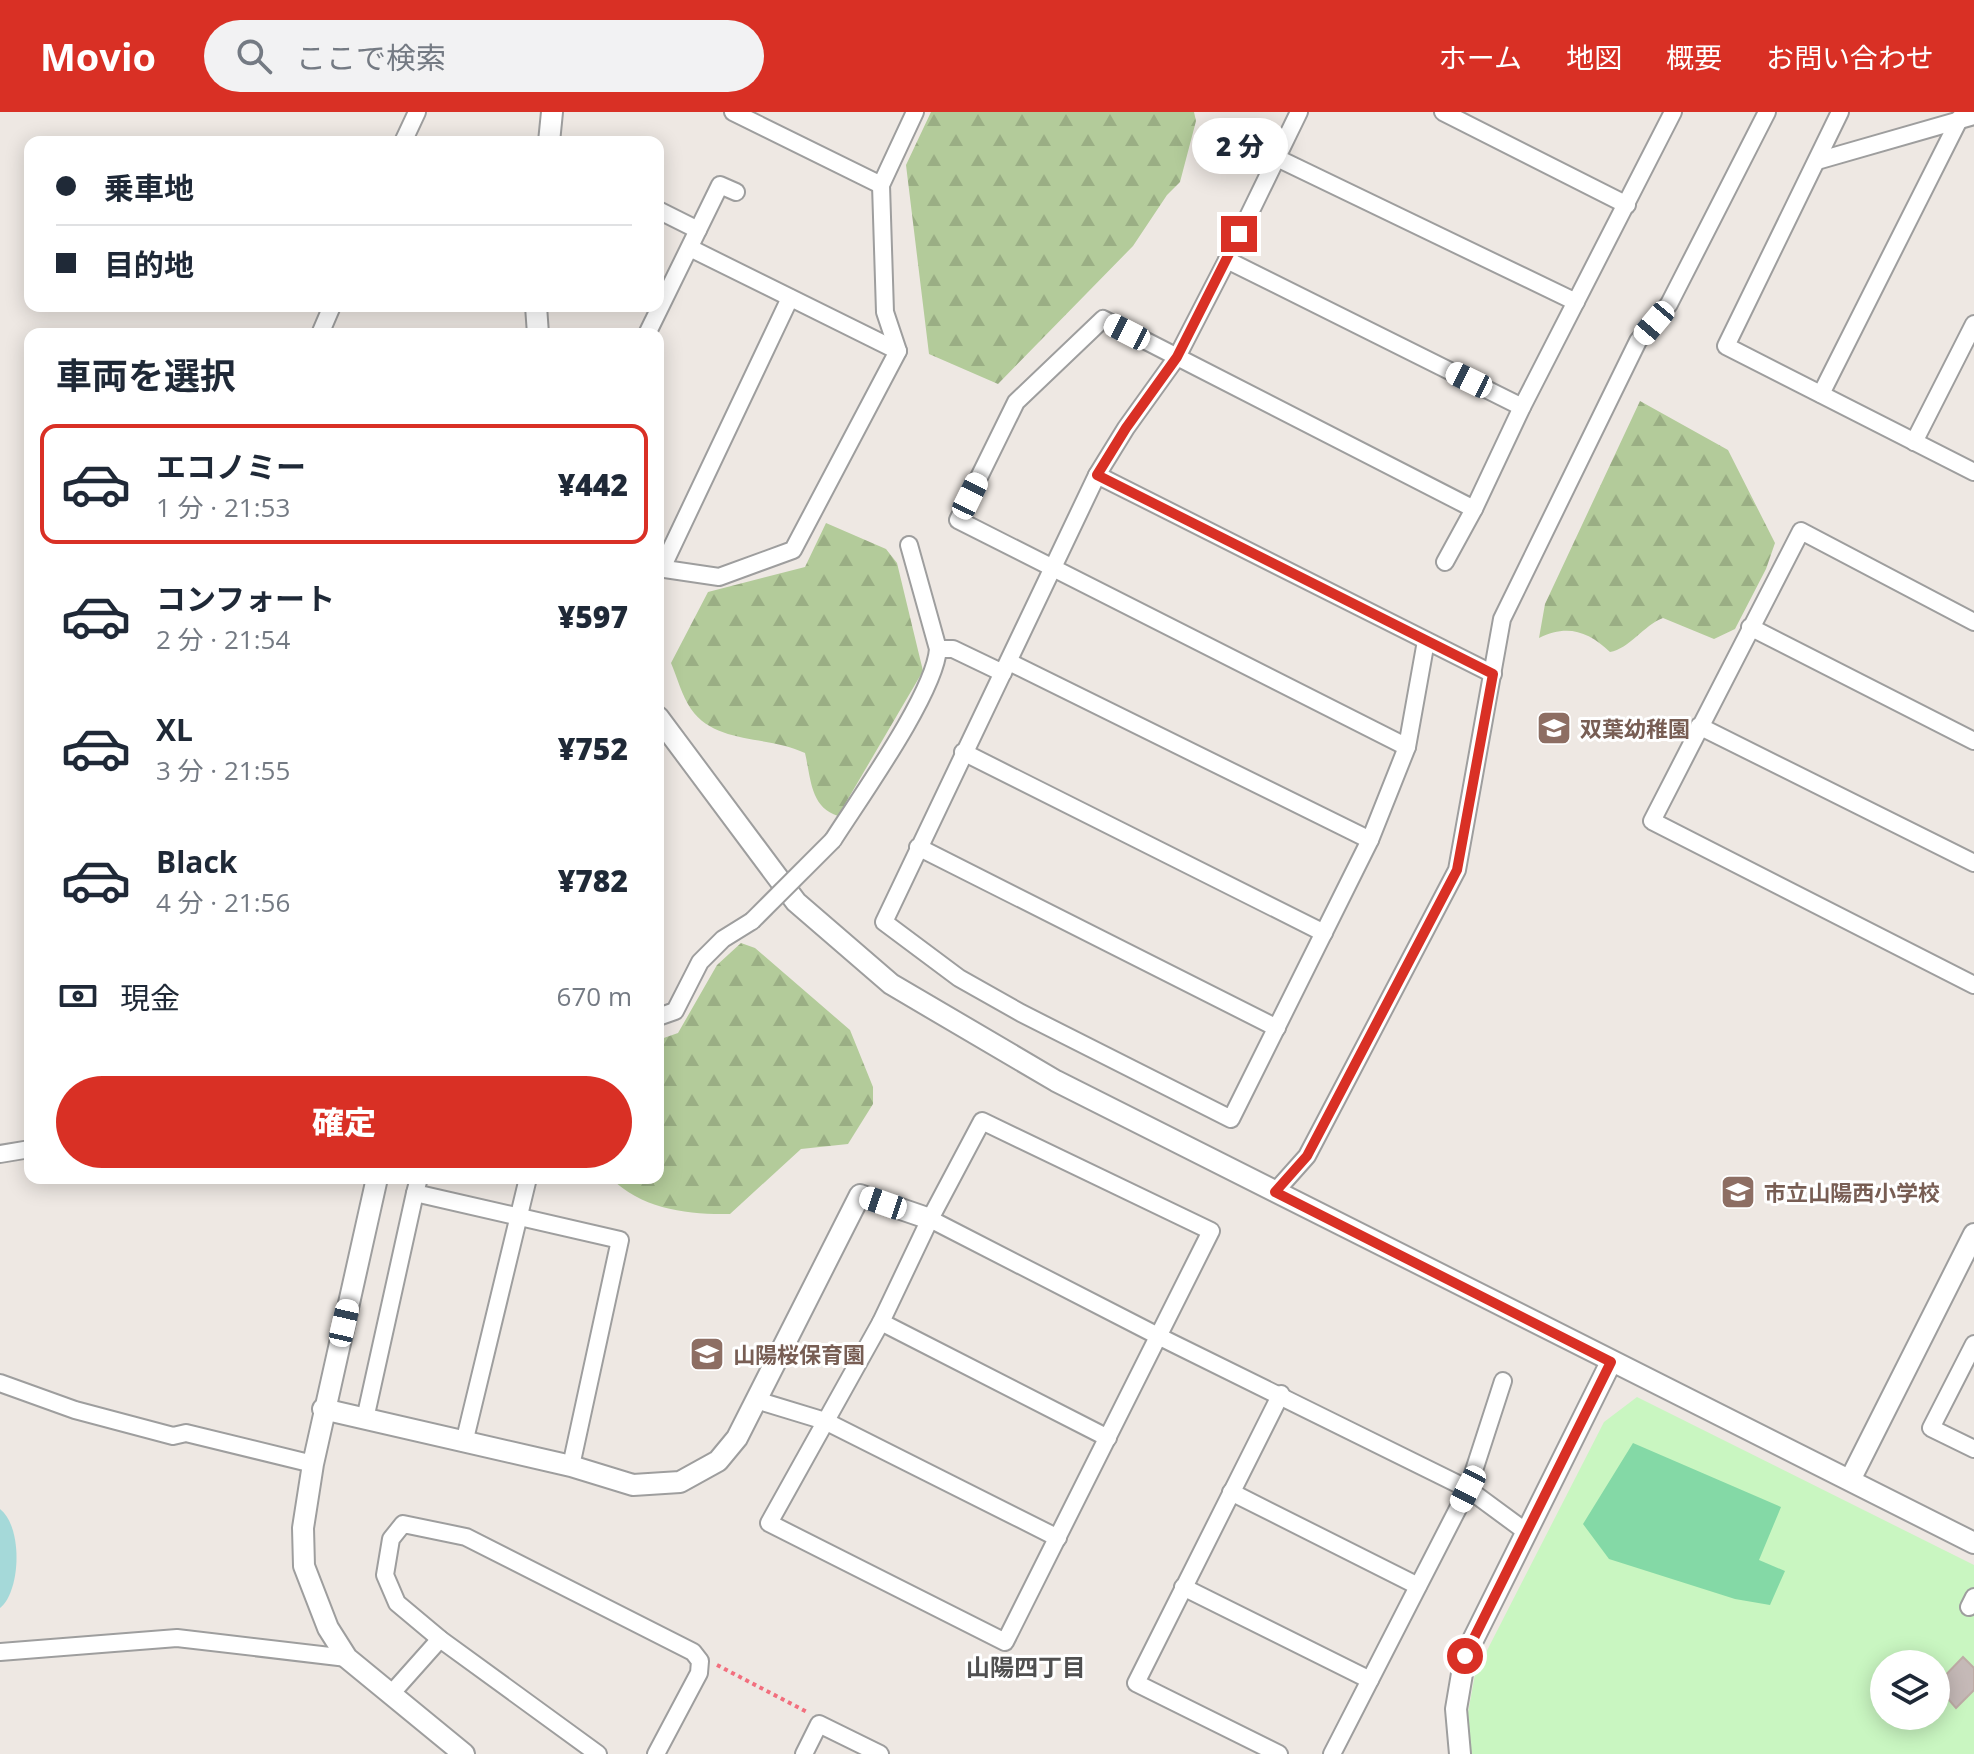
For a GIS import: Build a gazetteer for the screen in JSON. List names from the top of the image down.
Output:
{
  "districts": ["山陽四丁目"],
  "places": {
    "school or university": ["双葉幼稚園", "市立山陽西小学校", "山陽桜保育園"]
  },
  "page": {
    "header": "Movio",
    "search": "ここで検索",
    "nav": [
      "ホーム",
      "地図",
      "概要",
      "お問い合わせ"
    ],
    "bubble": "2 分",
    "banner": ["乗車地", "目的地"],
    "heading": "車両を選択",
    "list": [
      {
        "name": "エコノミー",
        "note": "1 分 · 21:53",
        "value": "¥442"
      },
      {
        "name": "コンフォート",
        "note": "2 分 · 21:54",
        "value": "¥597"
      },
      {
        "name": "XL",
        "note": "3 分 · 21:55",
        "value": "¥752"
      },
      {
        "name": "Black",
        "note": "4 分 · 21:56",
        "value": "¥782"
      }
    ],
    "pay": ["現金", "670 m"],
    "buttons": "確定"
  }
}
